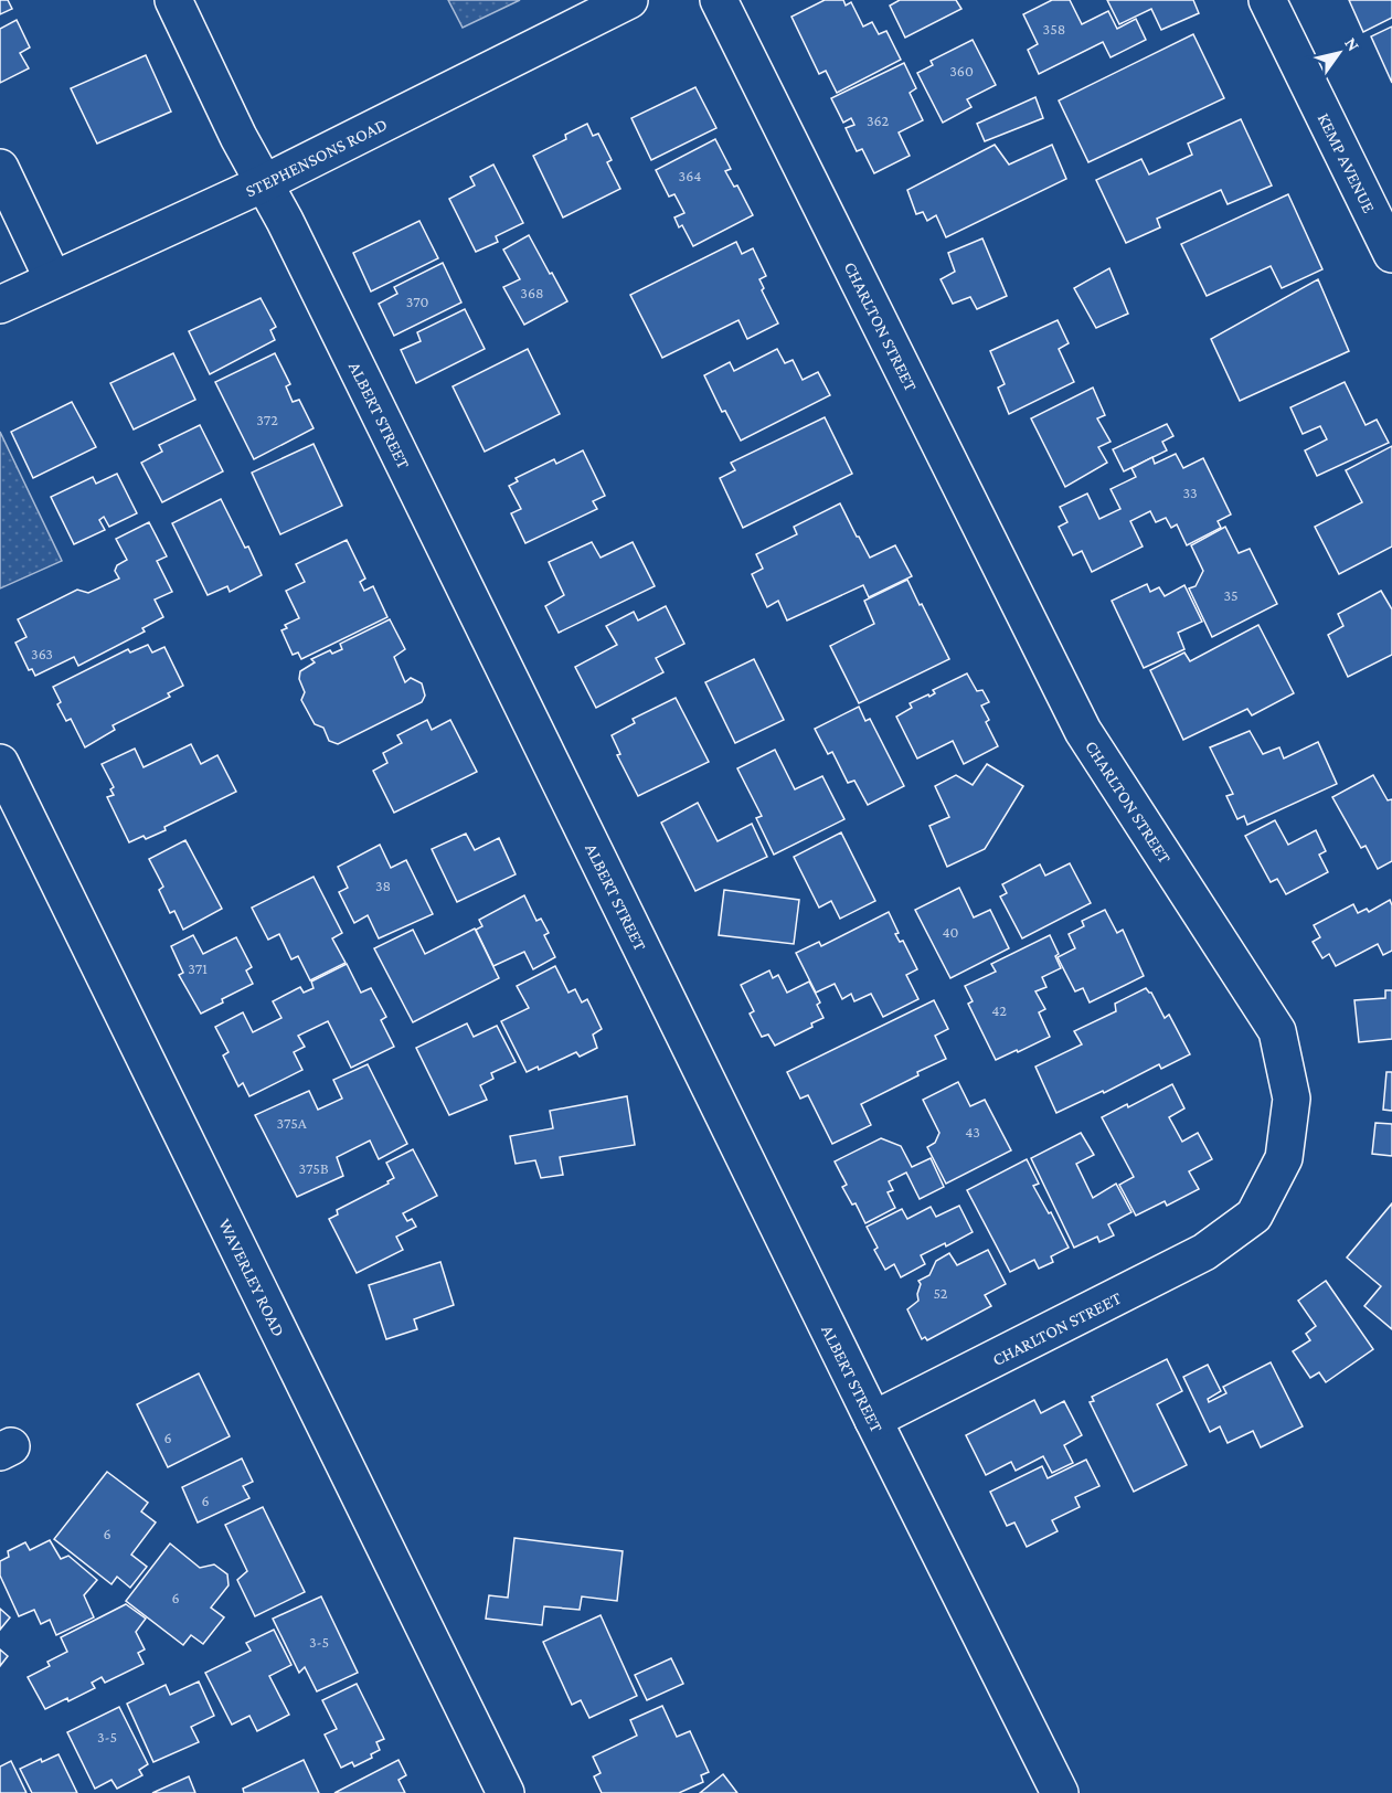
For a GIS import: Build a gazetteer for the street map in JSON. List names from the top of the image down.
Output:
{
  "streets": {
    "street": [
      "STEPHENSONS ROAD",
      "KEMP AVENUE",
      "CHARLTON STREET",
      "ALBERT STREET",
      "WAVERLEY ROAD"
    ]
  },
  "crossings": [
    ["STEPHENSONS ROAD", "ALBERT STREET"],
    ["CHARLTON STREET", "ALBERT STREET"]
  ],
  "house_numbers": [
    "358",
    "360",
    "362",
    "364",
    "368",
    "370",
    "372",
    "33",
    "35",
    "363",
    "38",
    "40",
    "371",
    "42",
    "375A",
    "43",
    "375B",
    "52",
    "6",
    "6",
    "6",
    "6",
    "3-5",
    "3-5"
  ],
  "north": "top right"
}
